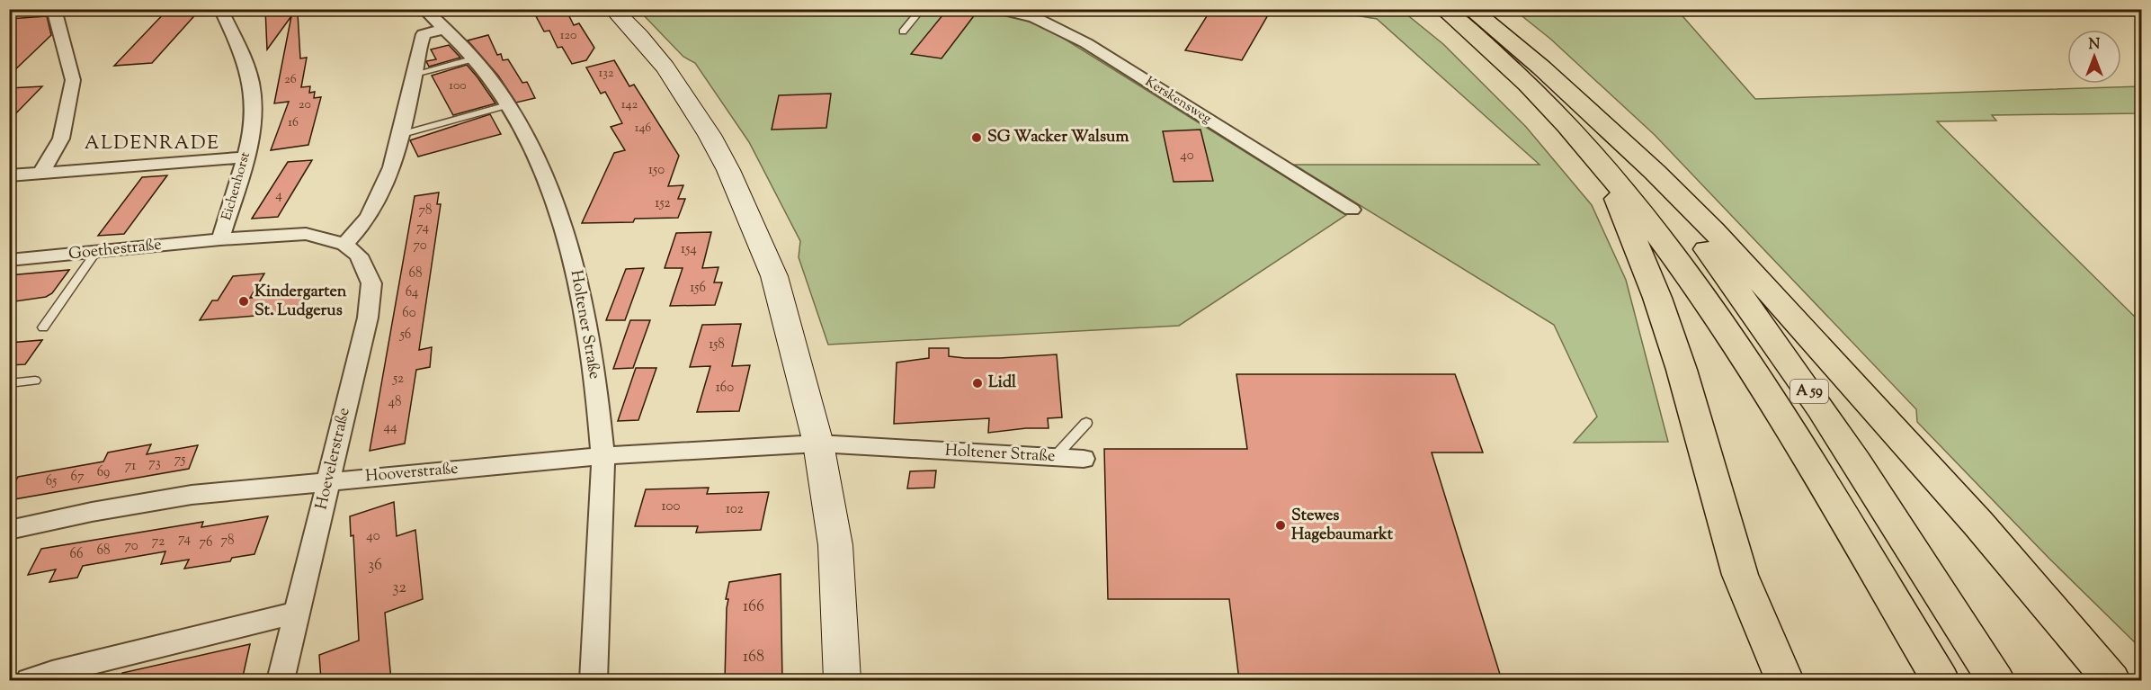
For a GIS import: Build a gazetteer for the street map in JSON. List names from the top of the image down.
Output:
{
  "streets": {
    "highway": ["A 59"],
    "street": [
      "Kerskensweg",
      "Eichenhorst",
      "Goethestraße",
      "Holtener Straße",
      "Hoevelerstraße",
      "Hooverstraße"
    ]
  },
  "crossings": [
    ["Eichenhorst", "Goethestraße"],
    ["Eichenhorst", "Hoevelerstraße"],
    ["Goethestraße", "Hoevelerstraße"],
    ["Holtener Straße", "Hooverstraße"],
    ["Hoevelerstraße", "Hooverstraße"]
  ],
  "districts": ["ALDENRADE"],
  "places": [
    "SG Wacker Walsum",
    "Kindergarten St. Ludgerus",
    "Lidl",
    "Stewes Hagebaumarkt"
  ],
  "house_numbers": [
    "120",
    "132",
    "26",
    "100",
    "20",
    "142",
    "16",
    "146",
    "40",
    "150",
    "4",
    "152",
    "78",
    "74",
    "70",
    "154",
    "68",
    "156",
    "64",
    "60",
    "56",
    "158",
    "52",
    "160",
    "48",
    "44",
    "75",
    "73",
    "71",
    "69",
    "67",
    "65",
    "100",
    "102",
    "40",
    "74",
    "78",
    "72",
    "76",
    "70",
    "68",
    "66",
    "36",
    "32",
    "166",
    "168"
  ],
  "north": "top"
}
